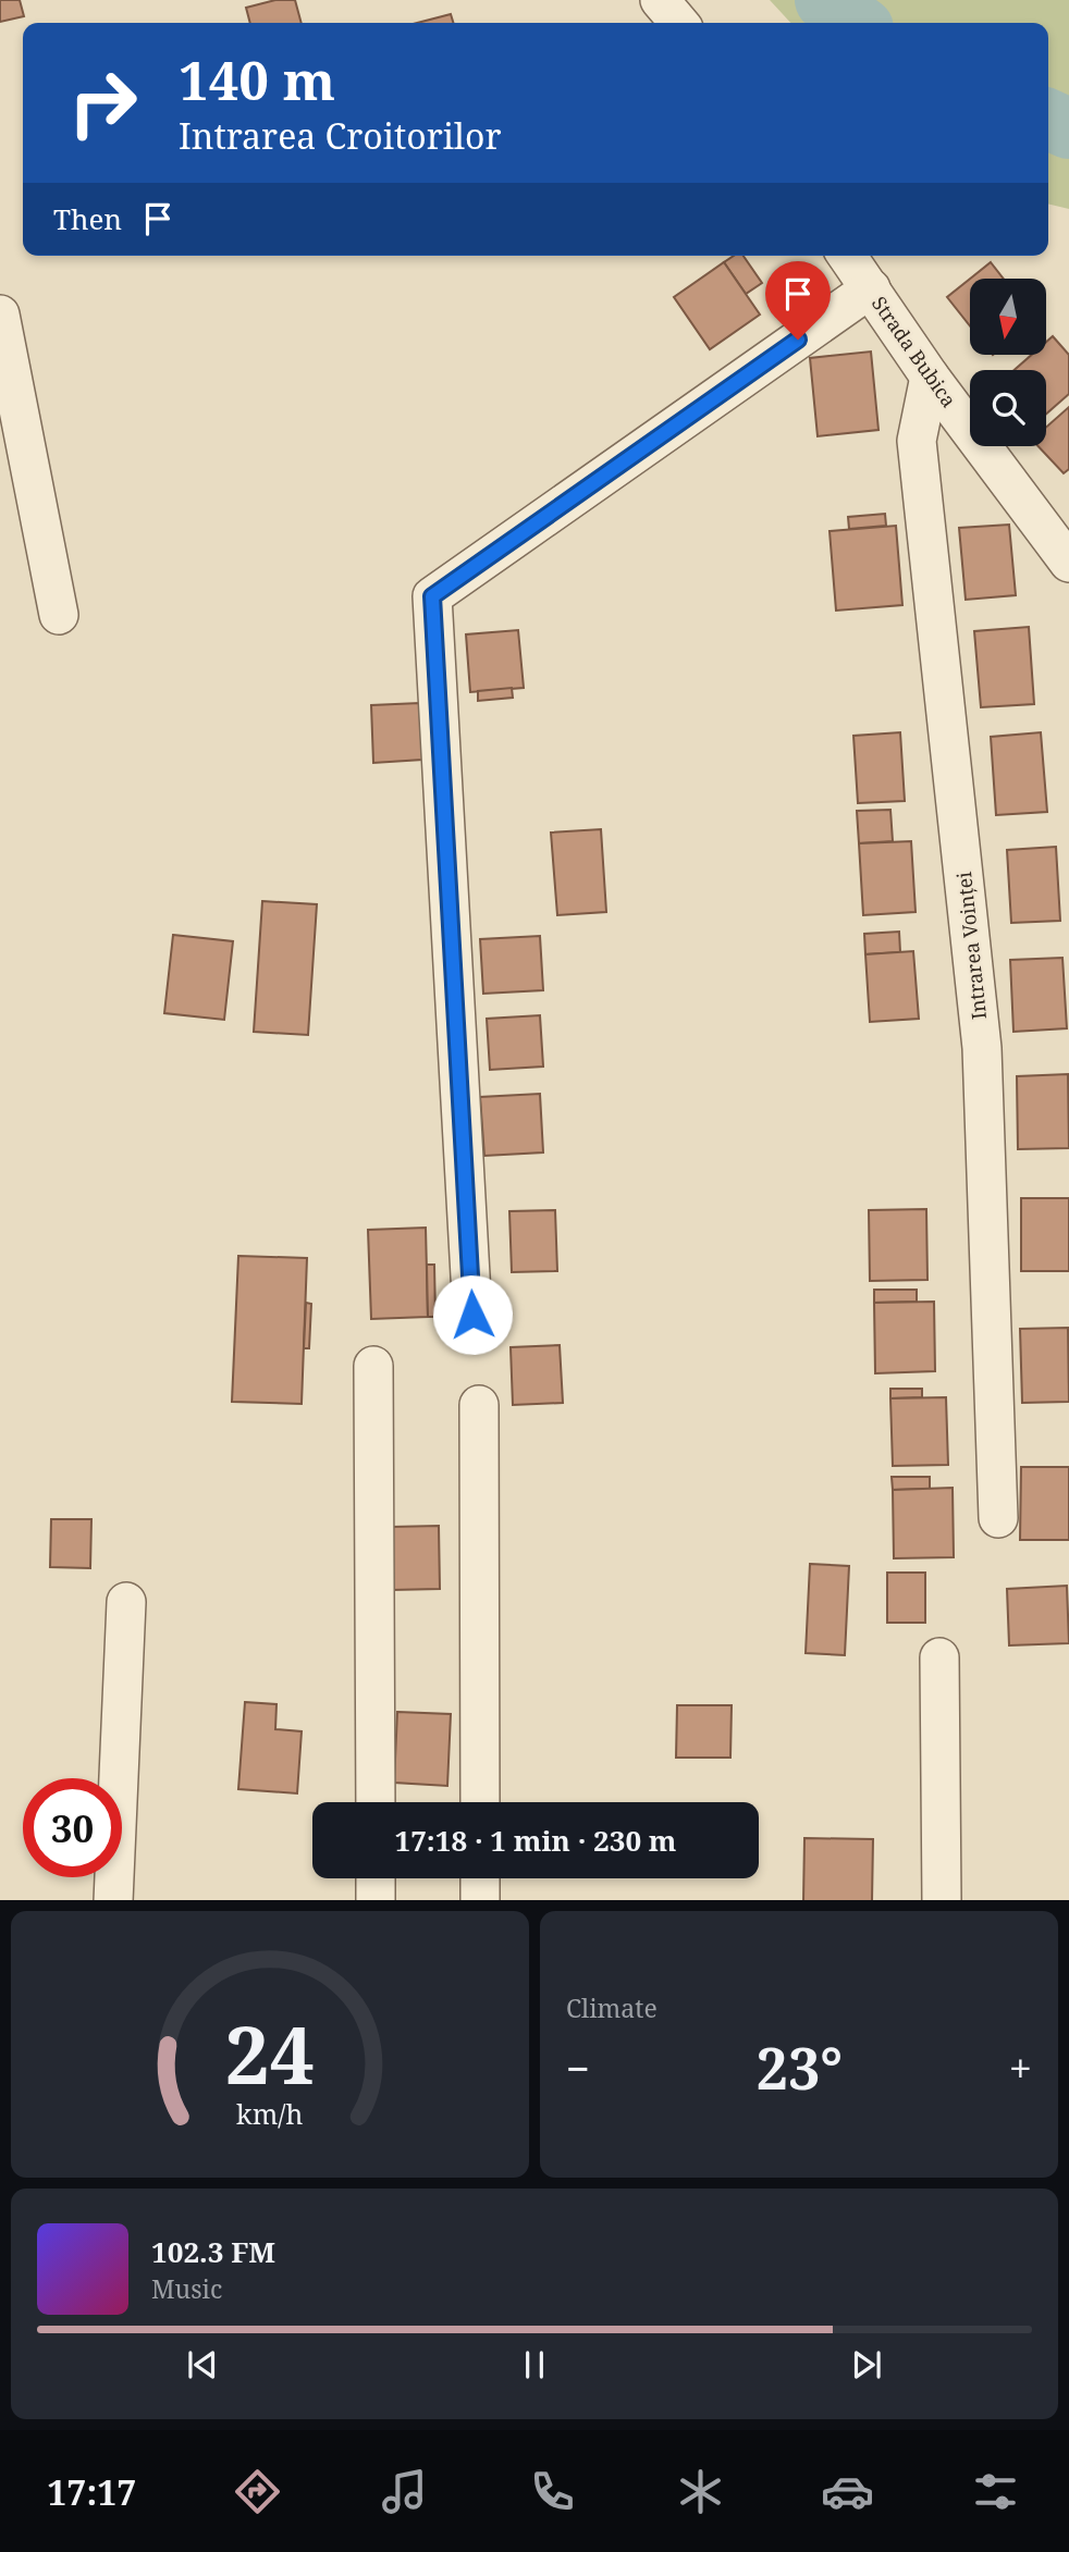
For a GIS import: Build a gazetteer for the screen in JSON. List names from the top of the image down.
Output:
{
  "streets": {
    "street": ["Strada Bubica", "Intrarea Voinței"]
  },
  "crossings": [
    ["Strada Bubica", "Intrarea Voinței"]
  ],
  "north": "bottom",
  "page": {
    "turn": ["140 m", "Intrarea Croitorilor"],
    "then": "Then",
    "limit": "30",
    "trip": "17:18 · 1 min · 230 m",
    "tile": "Climate",
    "heat": ["−", "23°", "+"],
    "song": ["102.3 FM", "Music"],
    "tabs": "17:17",
    "gauge": ["24", "km/h"]
  }
}
